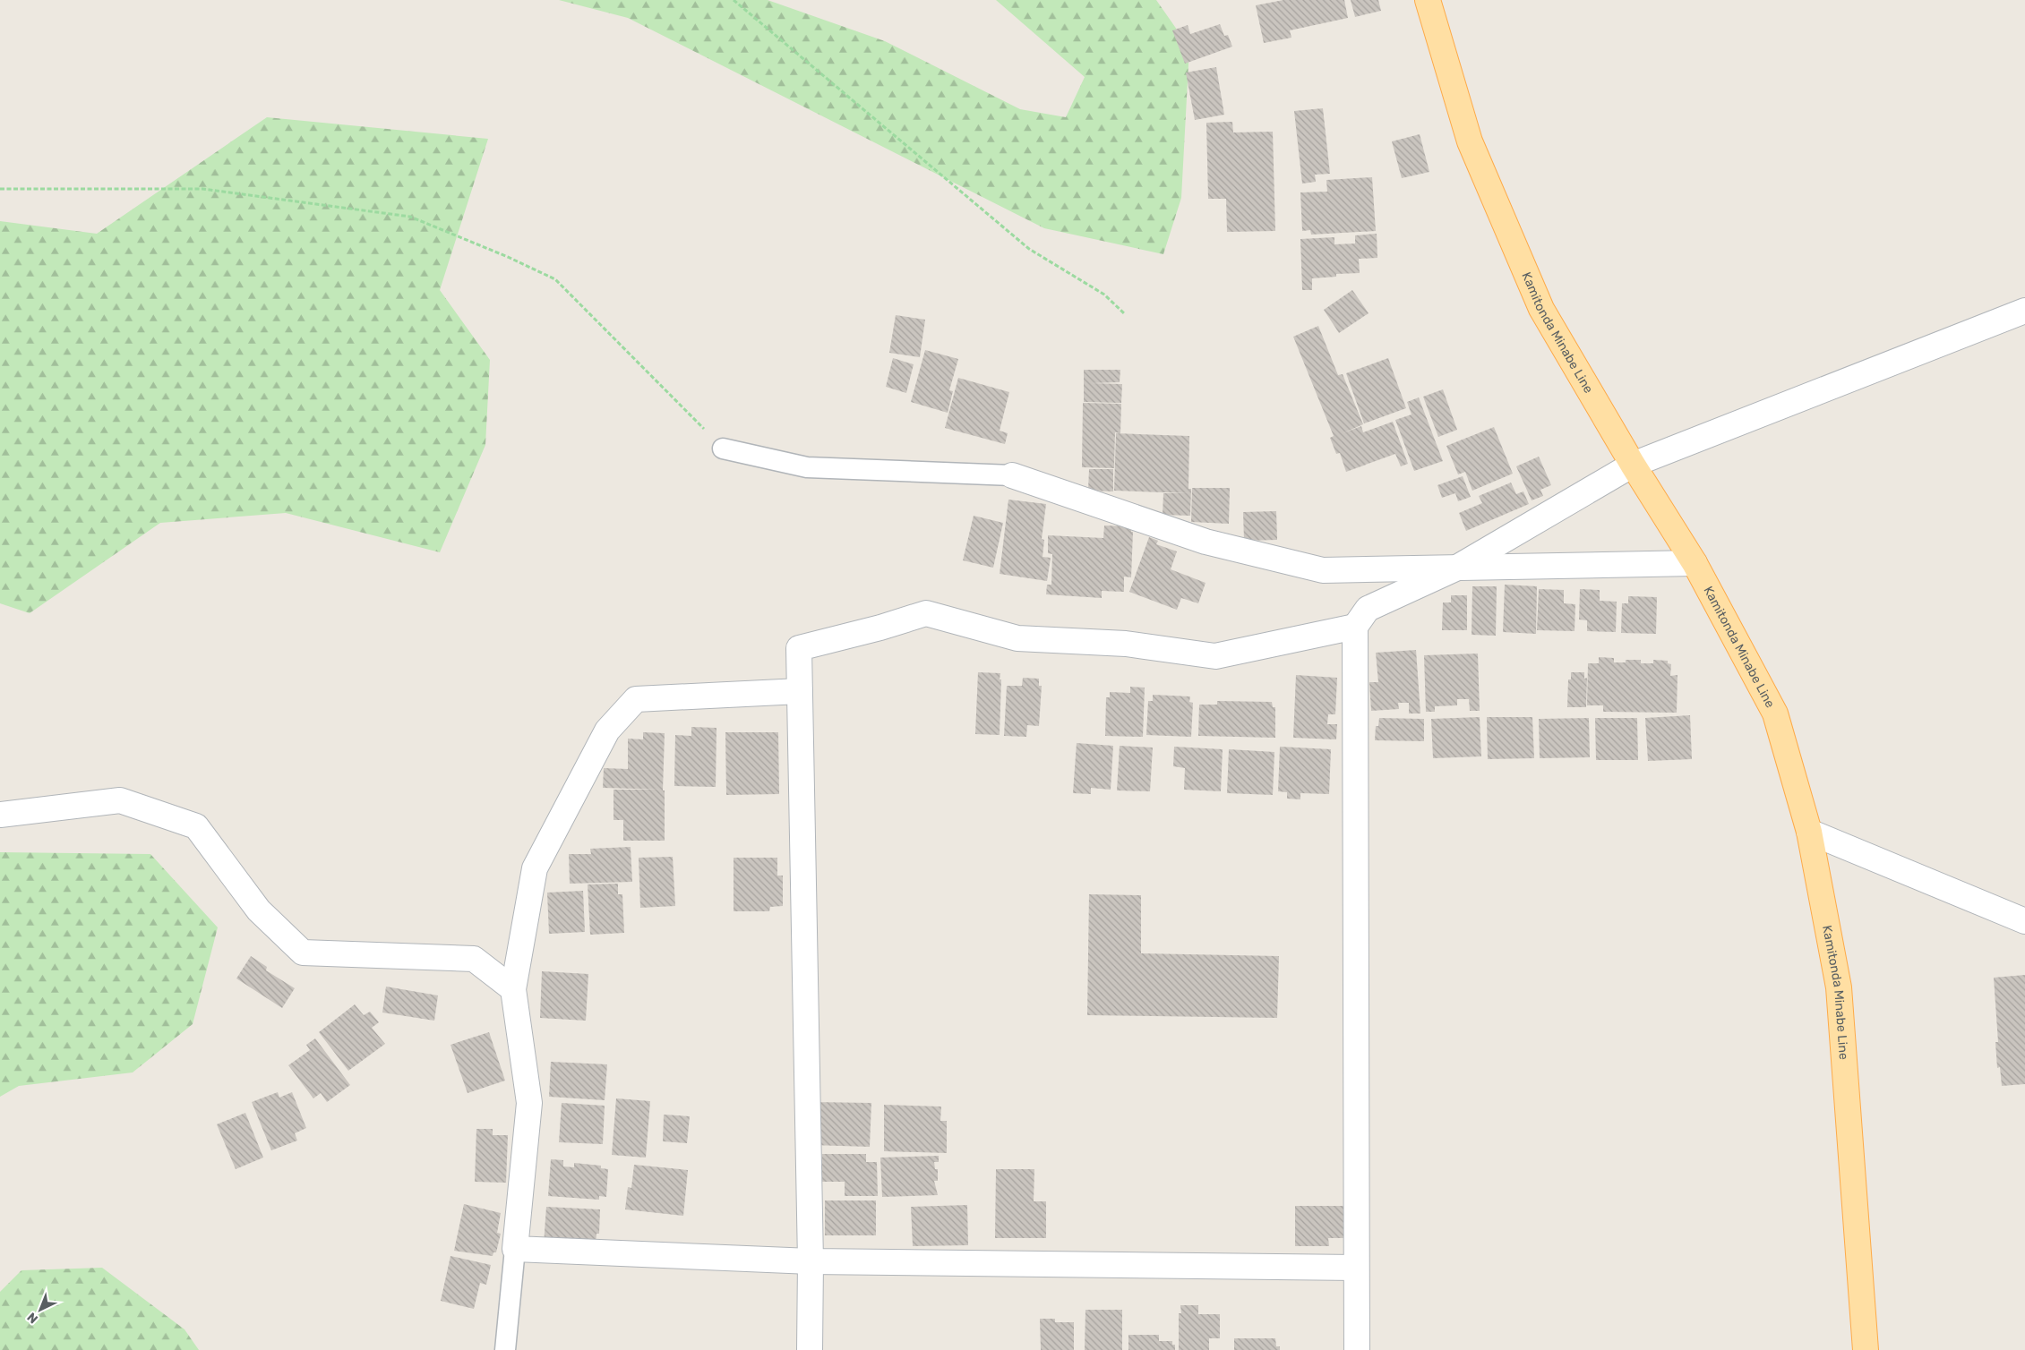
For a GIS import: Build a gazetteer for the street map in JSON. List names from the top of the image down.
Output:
{
  "streets": {
    "main road": ["Kamitonda Minabe Line"]
  },
  "north": "bottom left"
}
